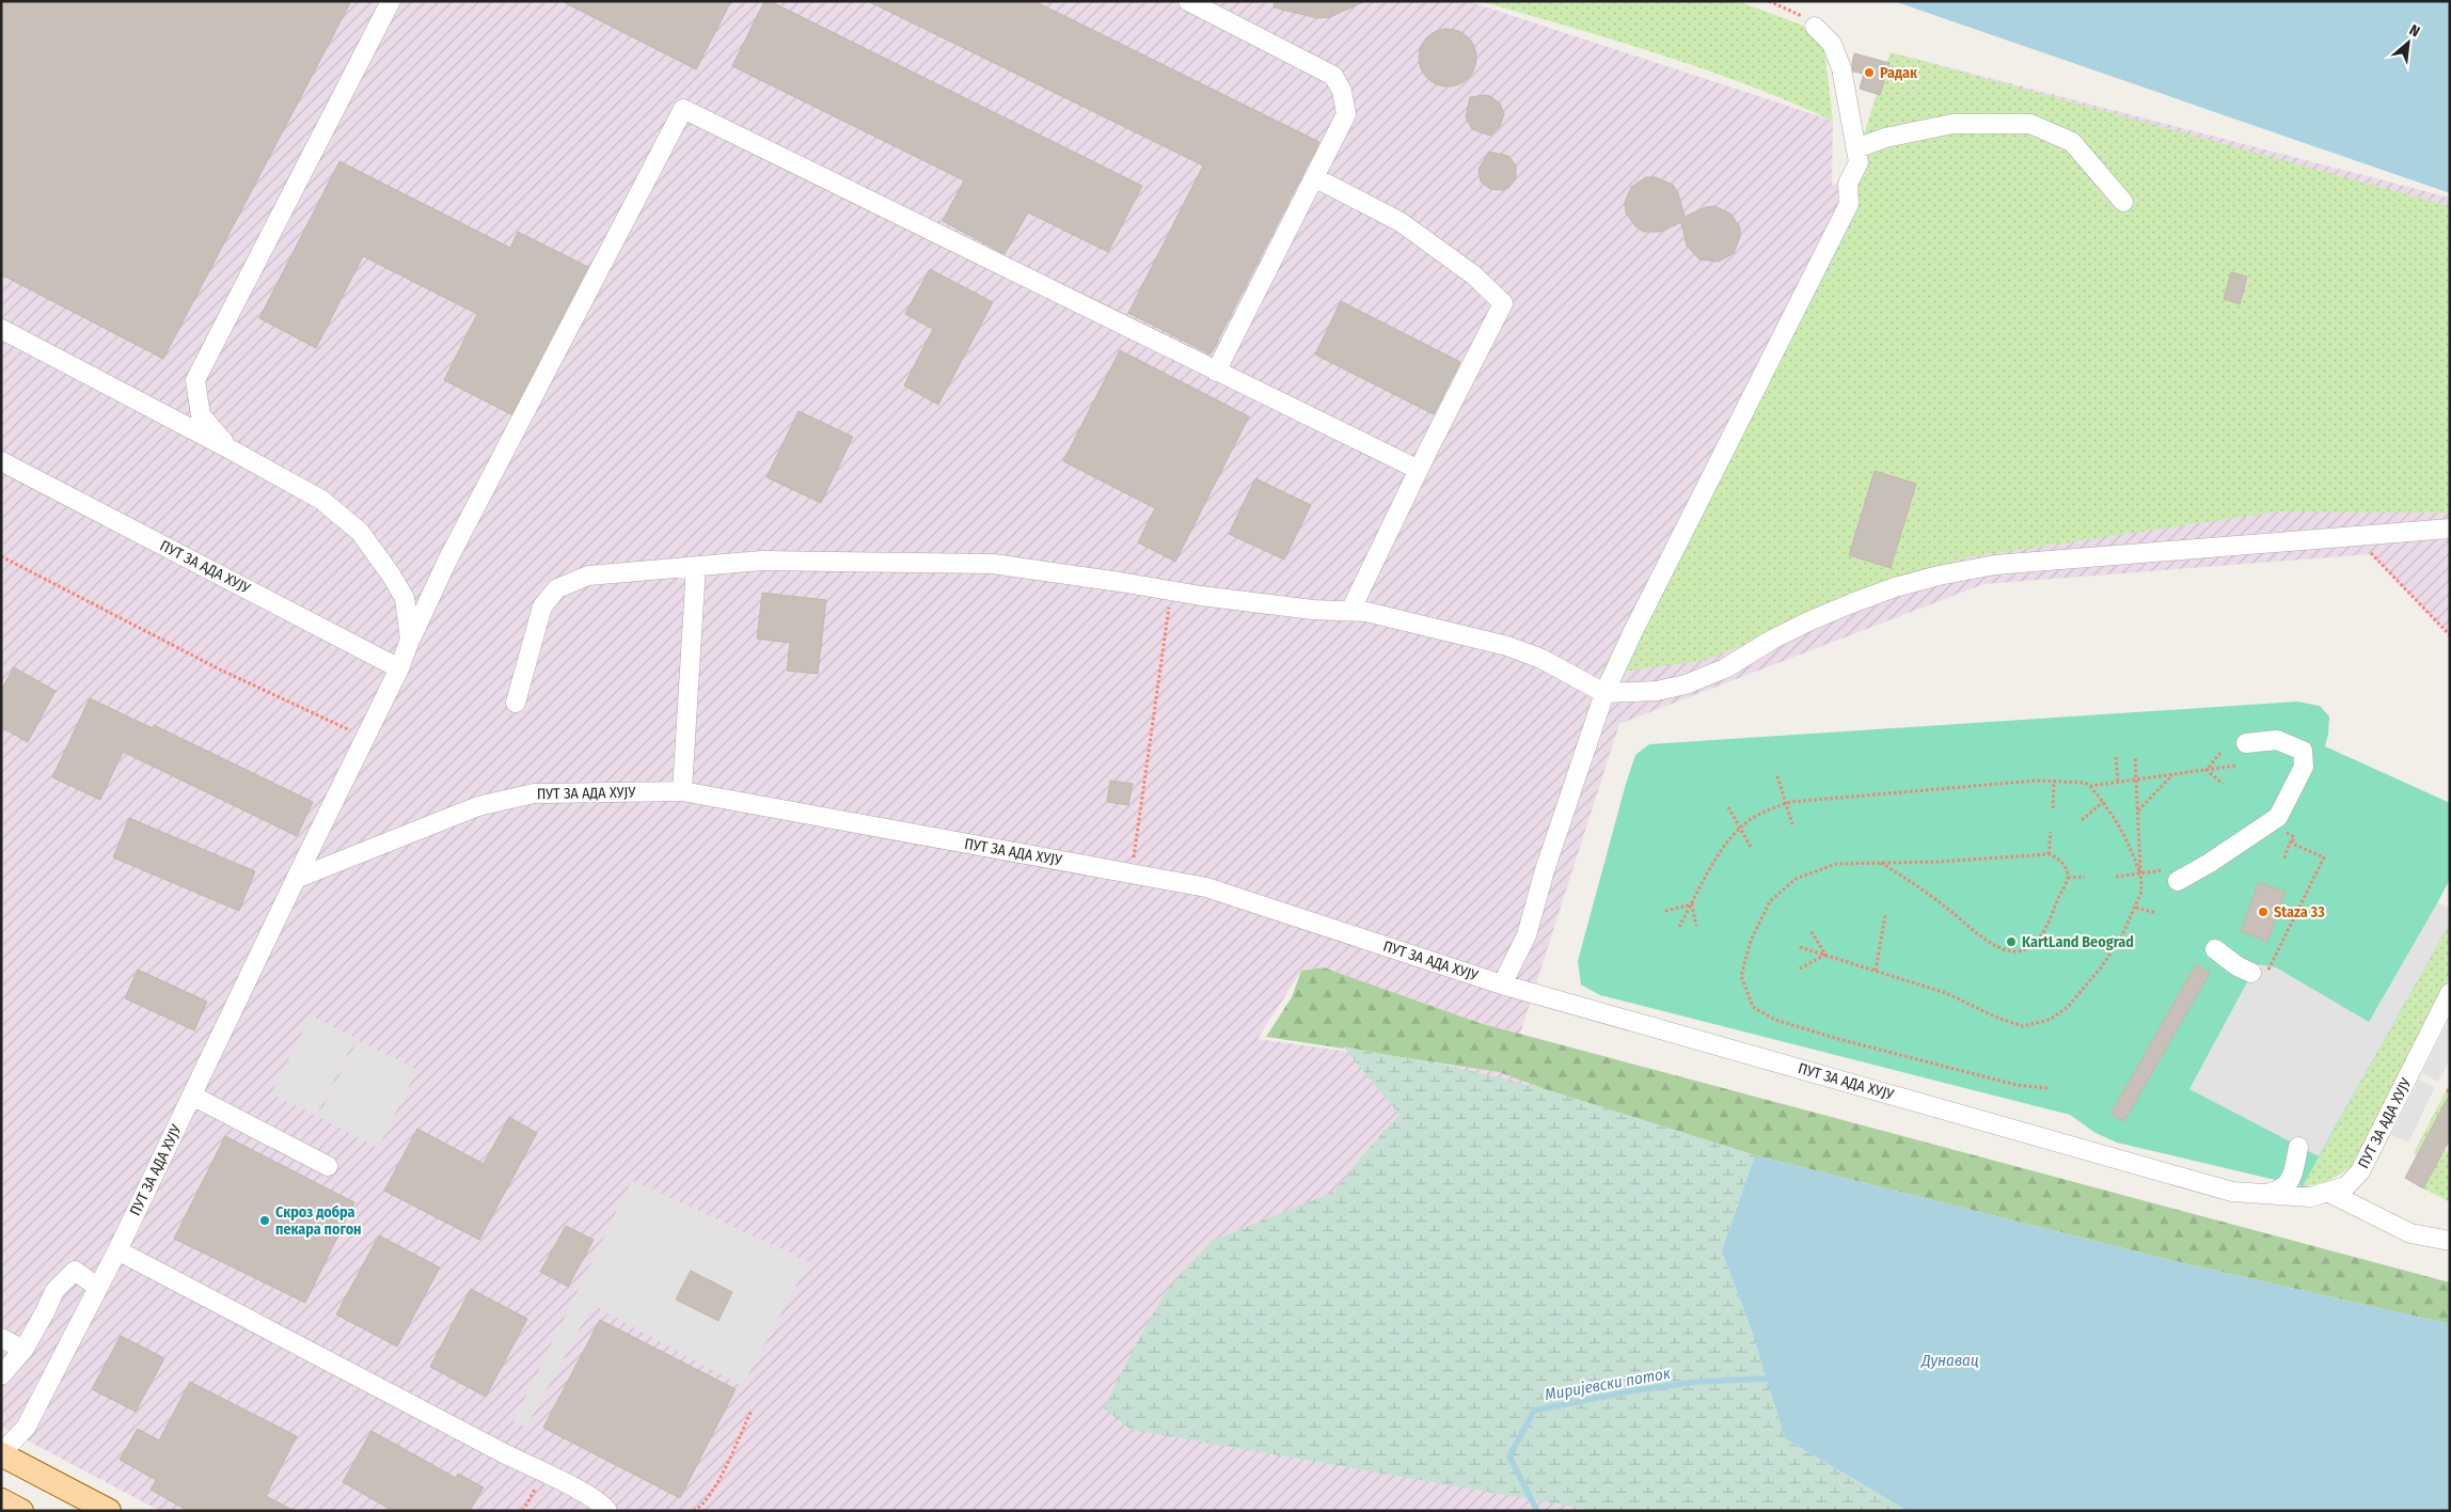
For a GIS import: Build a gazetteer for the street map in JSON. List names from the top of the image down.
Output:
{
  "streets": {
    "lane": ["ПУТ ЗА АДА ХУЈУ"]
  },
  "water": ["Дунавац", "Миријевски поток"],
  "places": [
    "Радак",
    "Staza 33",
    "KartLand Beograd",
    "Скроз добра пекара погон"
  ],
  "north": "top right"
}
